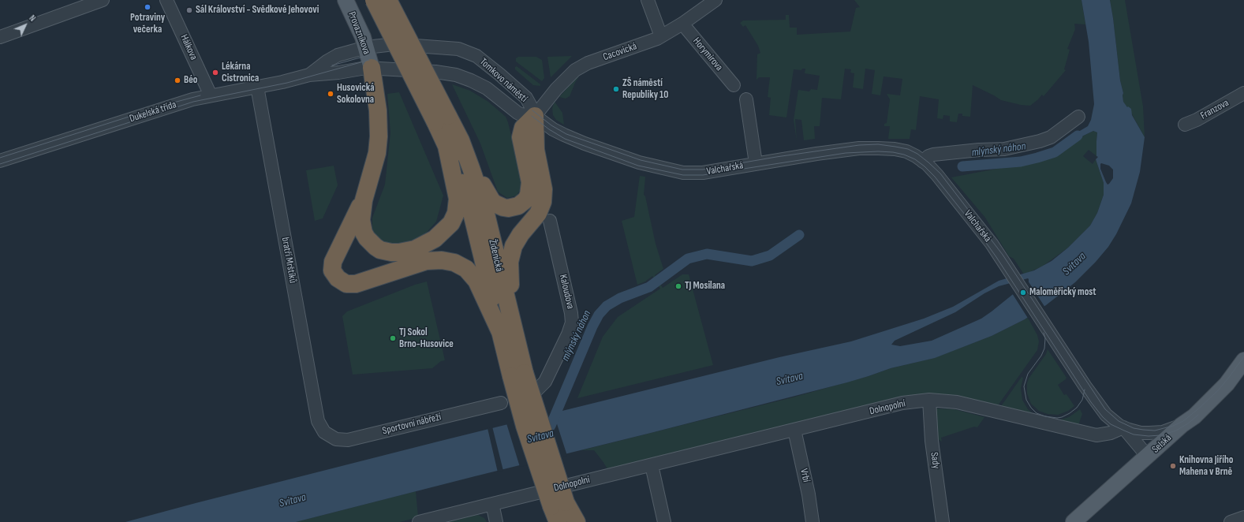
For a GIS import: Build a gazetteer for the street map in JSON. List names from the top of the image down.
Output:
{
  "streets": {
    "highway": ["Židenická"],
    "main road": ["Provazníkova", "Selská"],
    "street": [
      "Hálkova",
      "Cacovická",
      "Horymírova",
      "Tomkovo náměstí",
      "Franzova",
      "Dukelská třída",
      "Valchařská",
      "bratří Mrštíků",
      "Kaloudova",
      "Dolnopolní",
      "Sportovní nábřeží",
      "Sady",
      "Vrbí"
    ]
  },
  "crossings": [
    ["Provazníkova", "Tomkovo náměstí"],
    ["Provazníkova", "Dukelská třída"],
    ["Hálkova", "Dukelská třída"],
    ["Cacovická", "Horymírova"],
    ["Cacovická", "Tomkovo náměstí"],
    ["Cacovická", "Valchařská"],
    ["Tomkovo náměstí", "Dukelská třída"],
    ["Tomkovo náměstí", "Valchařská"],
    ["Dukelská třída", "bratří Mrštíků"],
    ["Valchařská", "Dolnopolní"],
    ["bratří Mrštíků", "Sportovní nábřeží"],
    ["Dolnopolní", "Sady"],
    ["Dolnopolní", "Vrbí"]
  ],
  "water": ["mlýnský náhon", "Svitava"],
  "places": [
    "Potraviny večerka",
    "Sál Království - Svědkové Jehovovi",
    "Lékárna Cistronica",
    "Béo",
    "ZŠ náměstí Republiky 10",
    "Husovická Sokolovna",
    "TJ Mosilana",
    "Maloměřický most",
    "TJ Sokol Brno-Husovice",
    "Knihovna Jiřího Mahena v Brně"
  ],
  "north": "top right"
}
